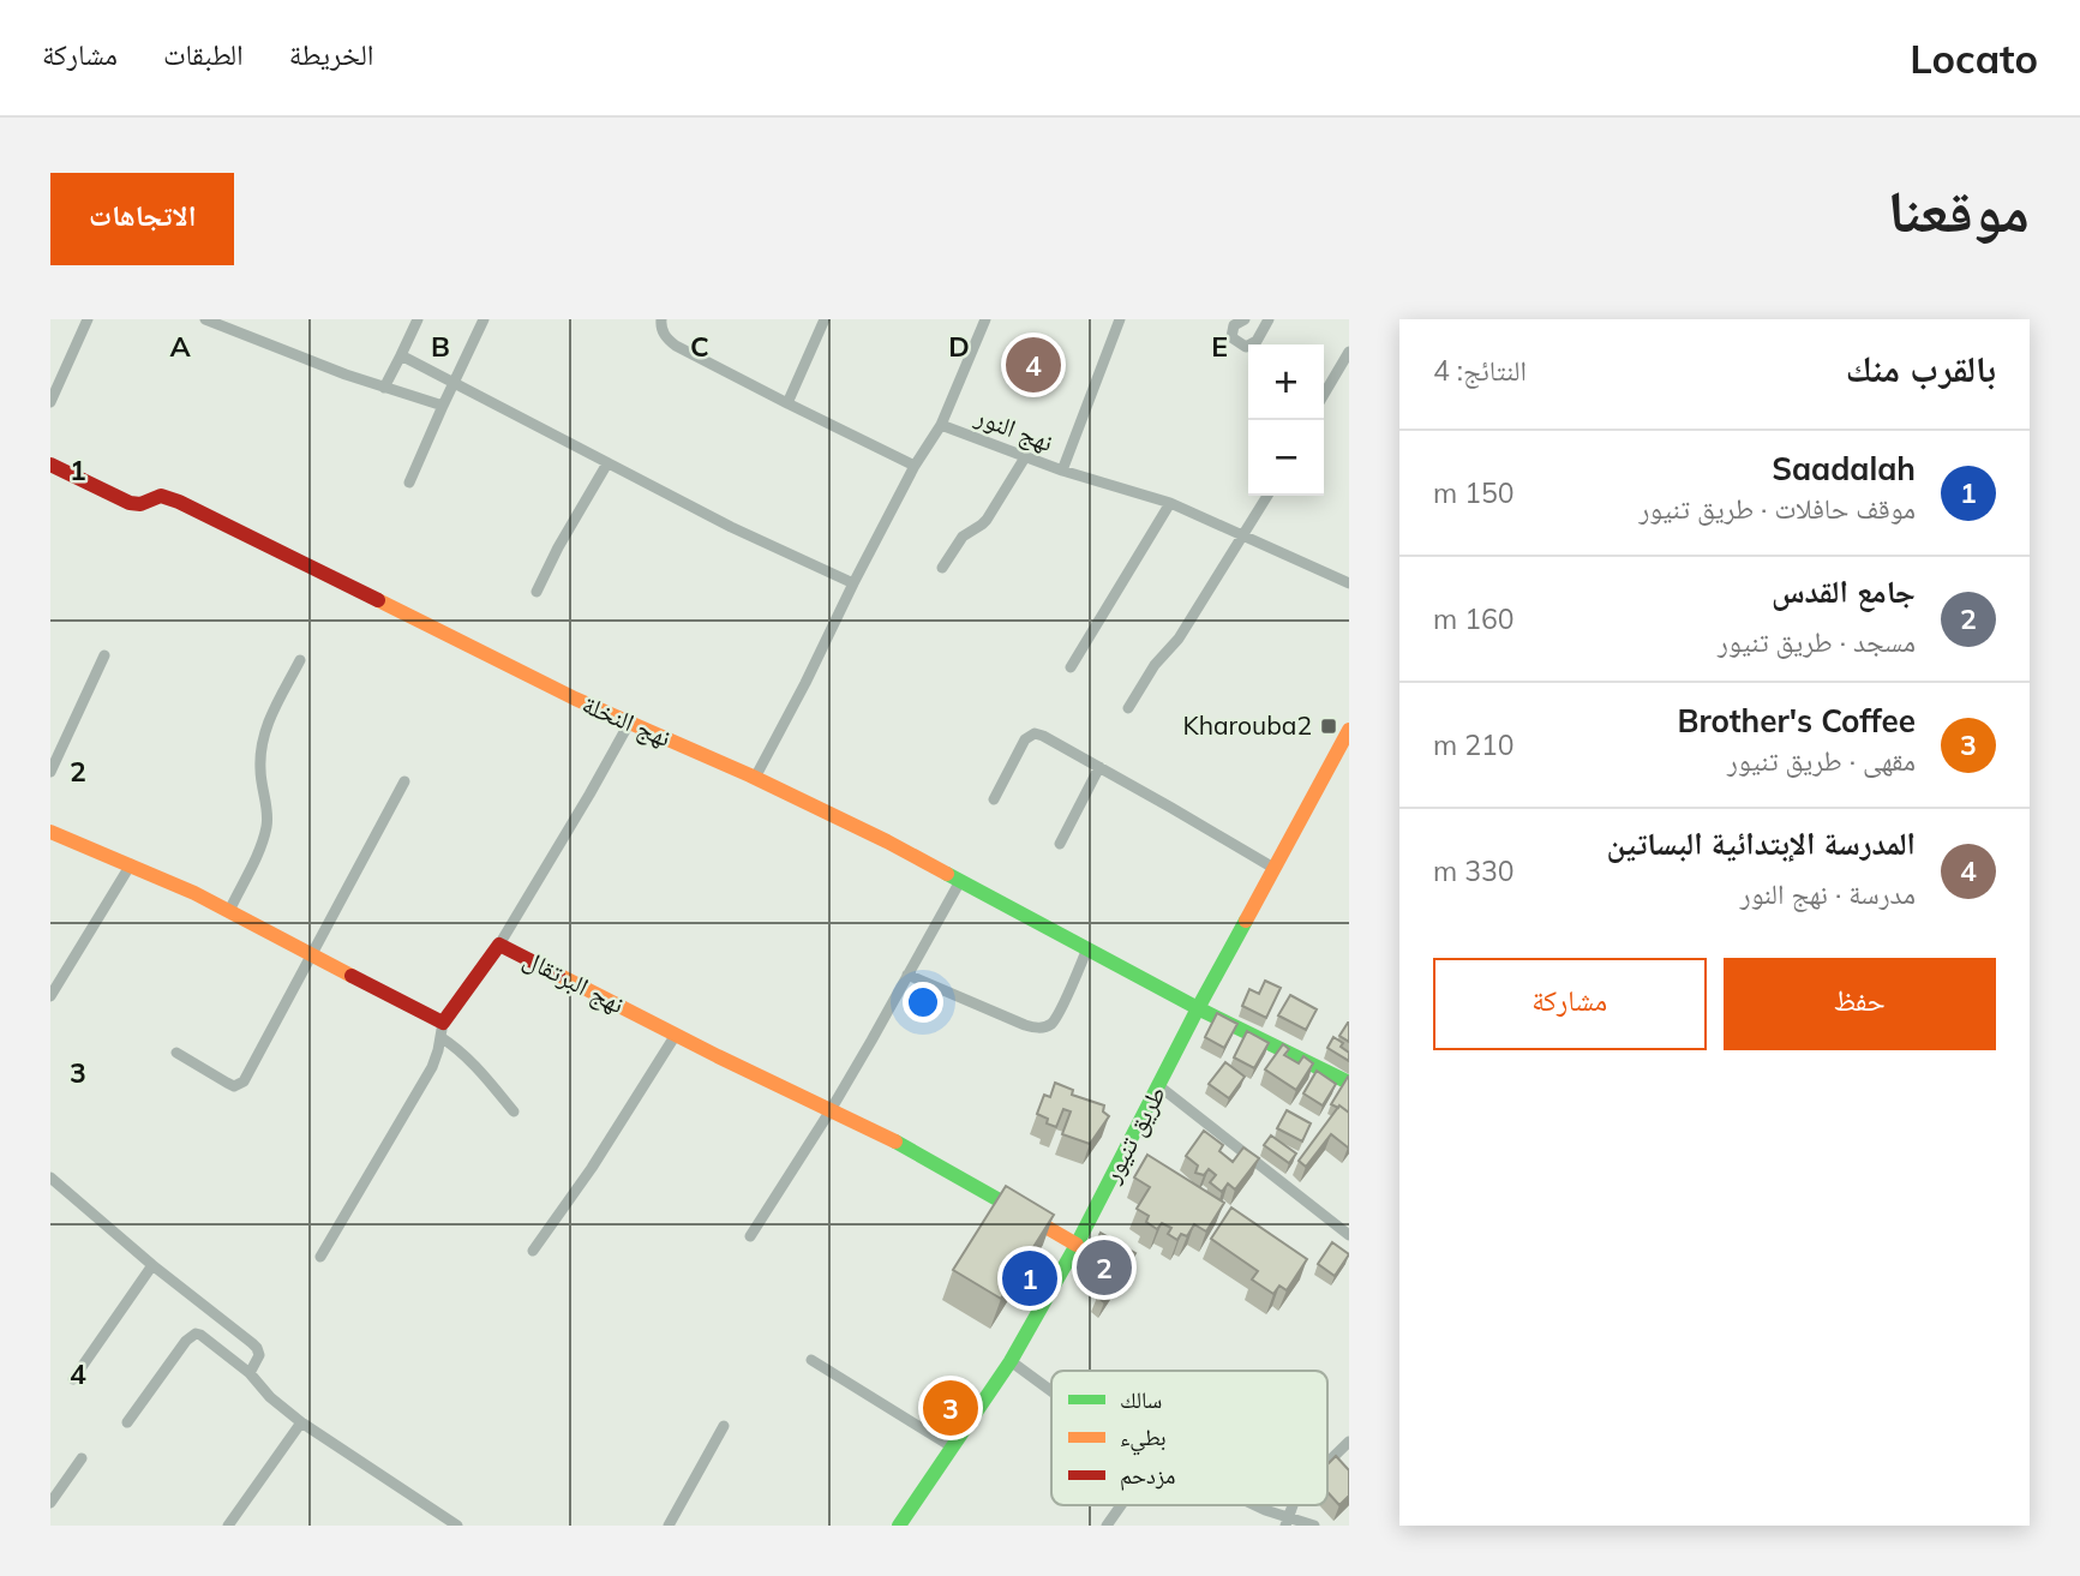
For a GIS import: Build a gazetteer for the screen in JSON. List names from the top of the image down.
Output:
{
  "streets": {
    "street": [
      "نهج النور",
      "نهج النخلة",
      "نهج البرتقال",
      "طريق تنيور"
    ]
  },
  "crossings": [
    ["نهج النور", "نهج النخلة"],
    ["نهج النخلة", "طريق تنيور"],
    ["نهج البرتقال", "طريق تنيور"]
  ],
  "places": {
    "transit": ["Kharouba2"]
  },
  "legend": ["سالك", "بطيء", "مزدحم"],
  "page": {
    "header": "Locato",
    "nav": ["الخريطة", "الطبقات", "مشاركة"],
    "title": "موقعنا",
    "buttons": [
      "الاتجاهات",
      ["حفظ", "مشاركة"]
    ],
    "heading": ["بالقرب منك", "النتائج: 4"],
    "pins": [
      "4",
      "2",
      "1",
      "3"
    ],
    "map_buttons": ["+", "−"],
    "list": [
      {
        "mark": "1",
        "name": "Saadalah",
        "note": "موقف حافلات · طريق تنيور",
        "value": "150 m"
      },
      {
        "mark": "2",
        "name": "جامع القدس",
        "note": "مسجد · طريق تنيور",
        "value": "160 m"
      },
      {
        "mark": "3",
        "name": "Brother's Coffee",
        "note": "مقهى · طريق تنيور",
        "value": "210 m"
      },
      {
        "mark": "4",
        "name": "المدرسة الإبتدائية البساتين",
        "note": "مدرسة · نهج النور",
        "value": "330 m"
      }
    ]
  },
  "grid": {
    "columns": [
      "A",
      "B",
      "C",
      "D",
      "E"
    ],
    "rows": [
      "1",
      "2",
      "3",
      "4"
    ]
  }
}
